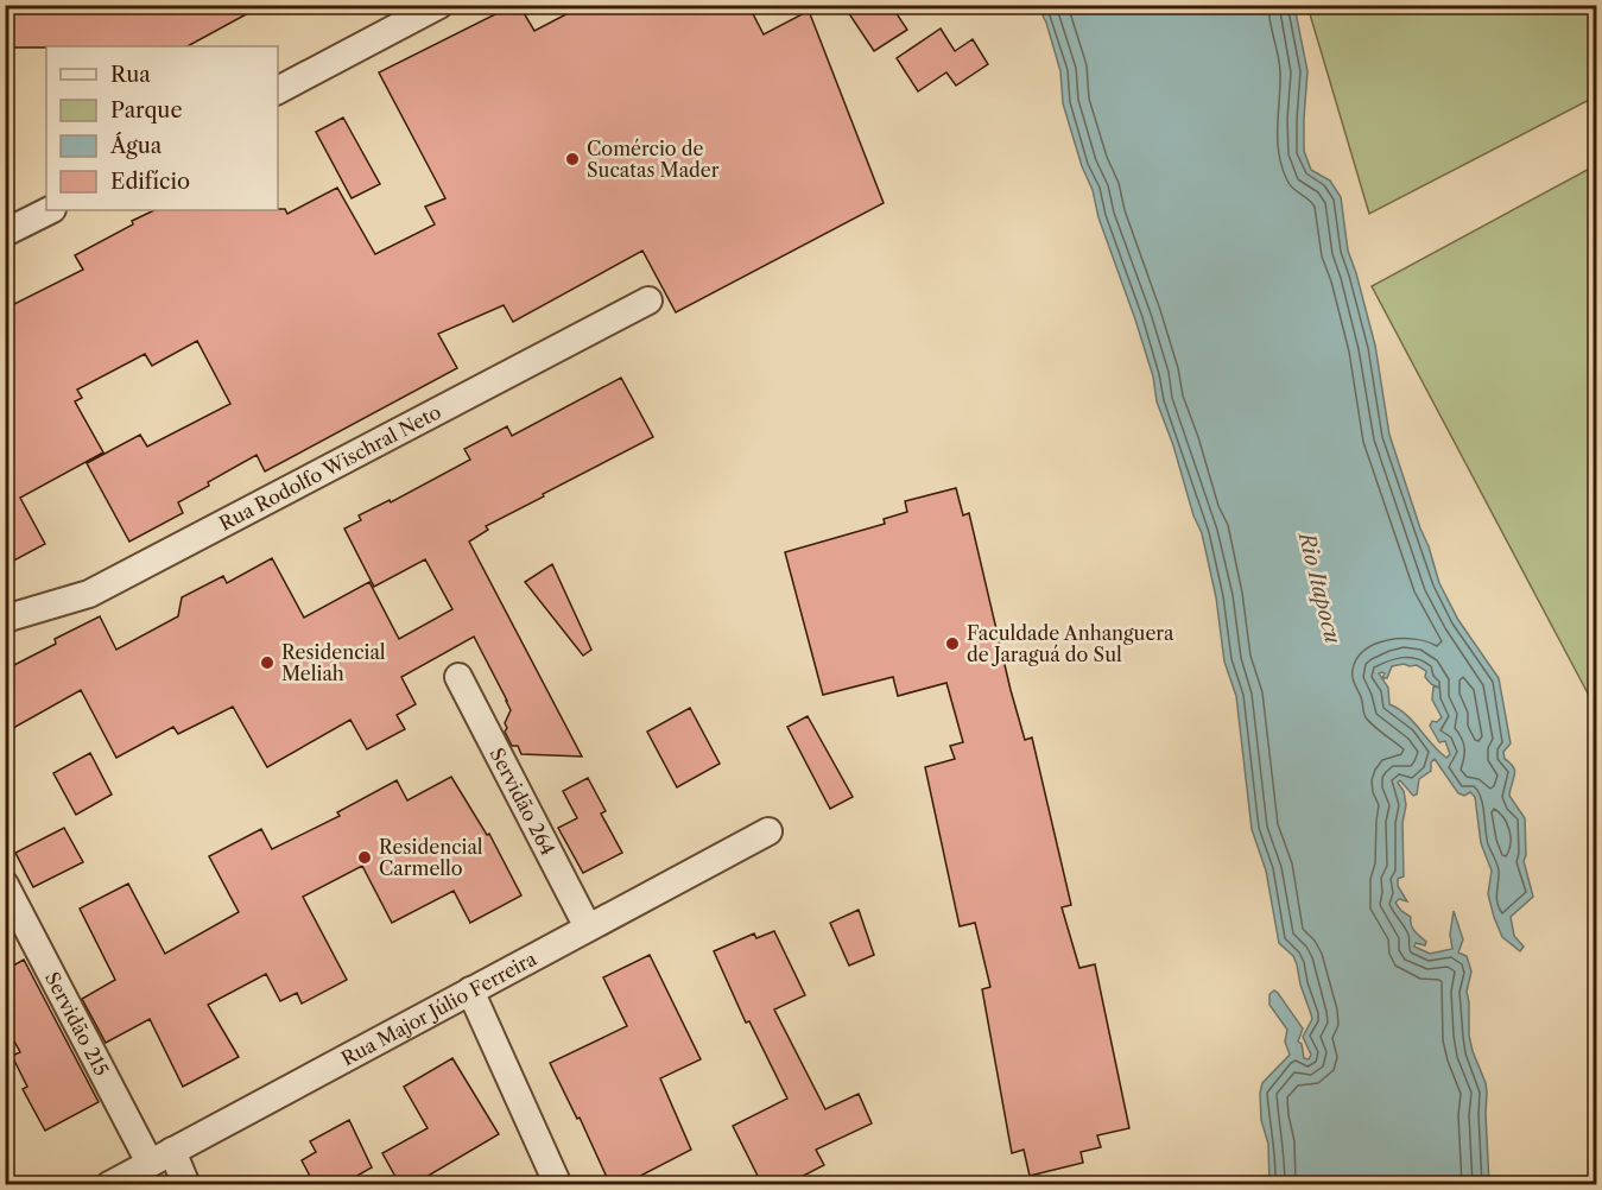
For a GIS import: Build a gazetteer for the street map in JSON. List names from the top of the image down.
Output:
{
  "streets": {
    "street": [
      "Rua Rodolfo Wischral Neto",
      "Servidão 264",
      "Rua Major Júlio Ferreira",
      "Servidão 215"
    ]
  },
  "crossings": [
    ["Servidão 264", "Rua Major Júlio Ferreira"],
    ["Rua Major Júlio Ferreira", "Servidão 215"]
  ],
  "water": ["Rio Itapocu"],
  "places": [
    "Comércio de Sucatas Mader",
    "Faculdade Anhanguera de Jaraguá do Sul",
    "Residencial Meliah",
    "Residencial Carmello"
  ],
  "legend": [
    "Rua",
    "Parque",
    "Água",
    "Edifício"
  ]
}
